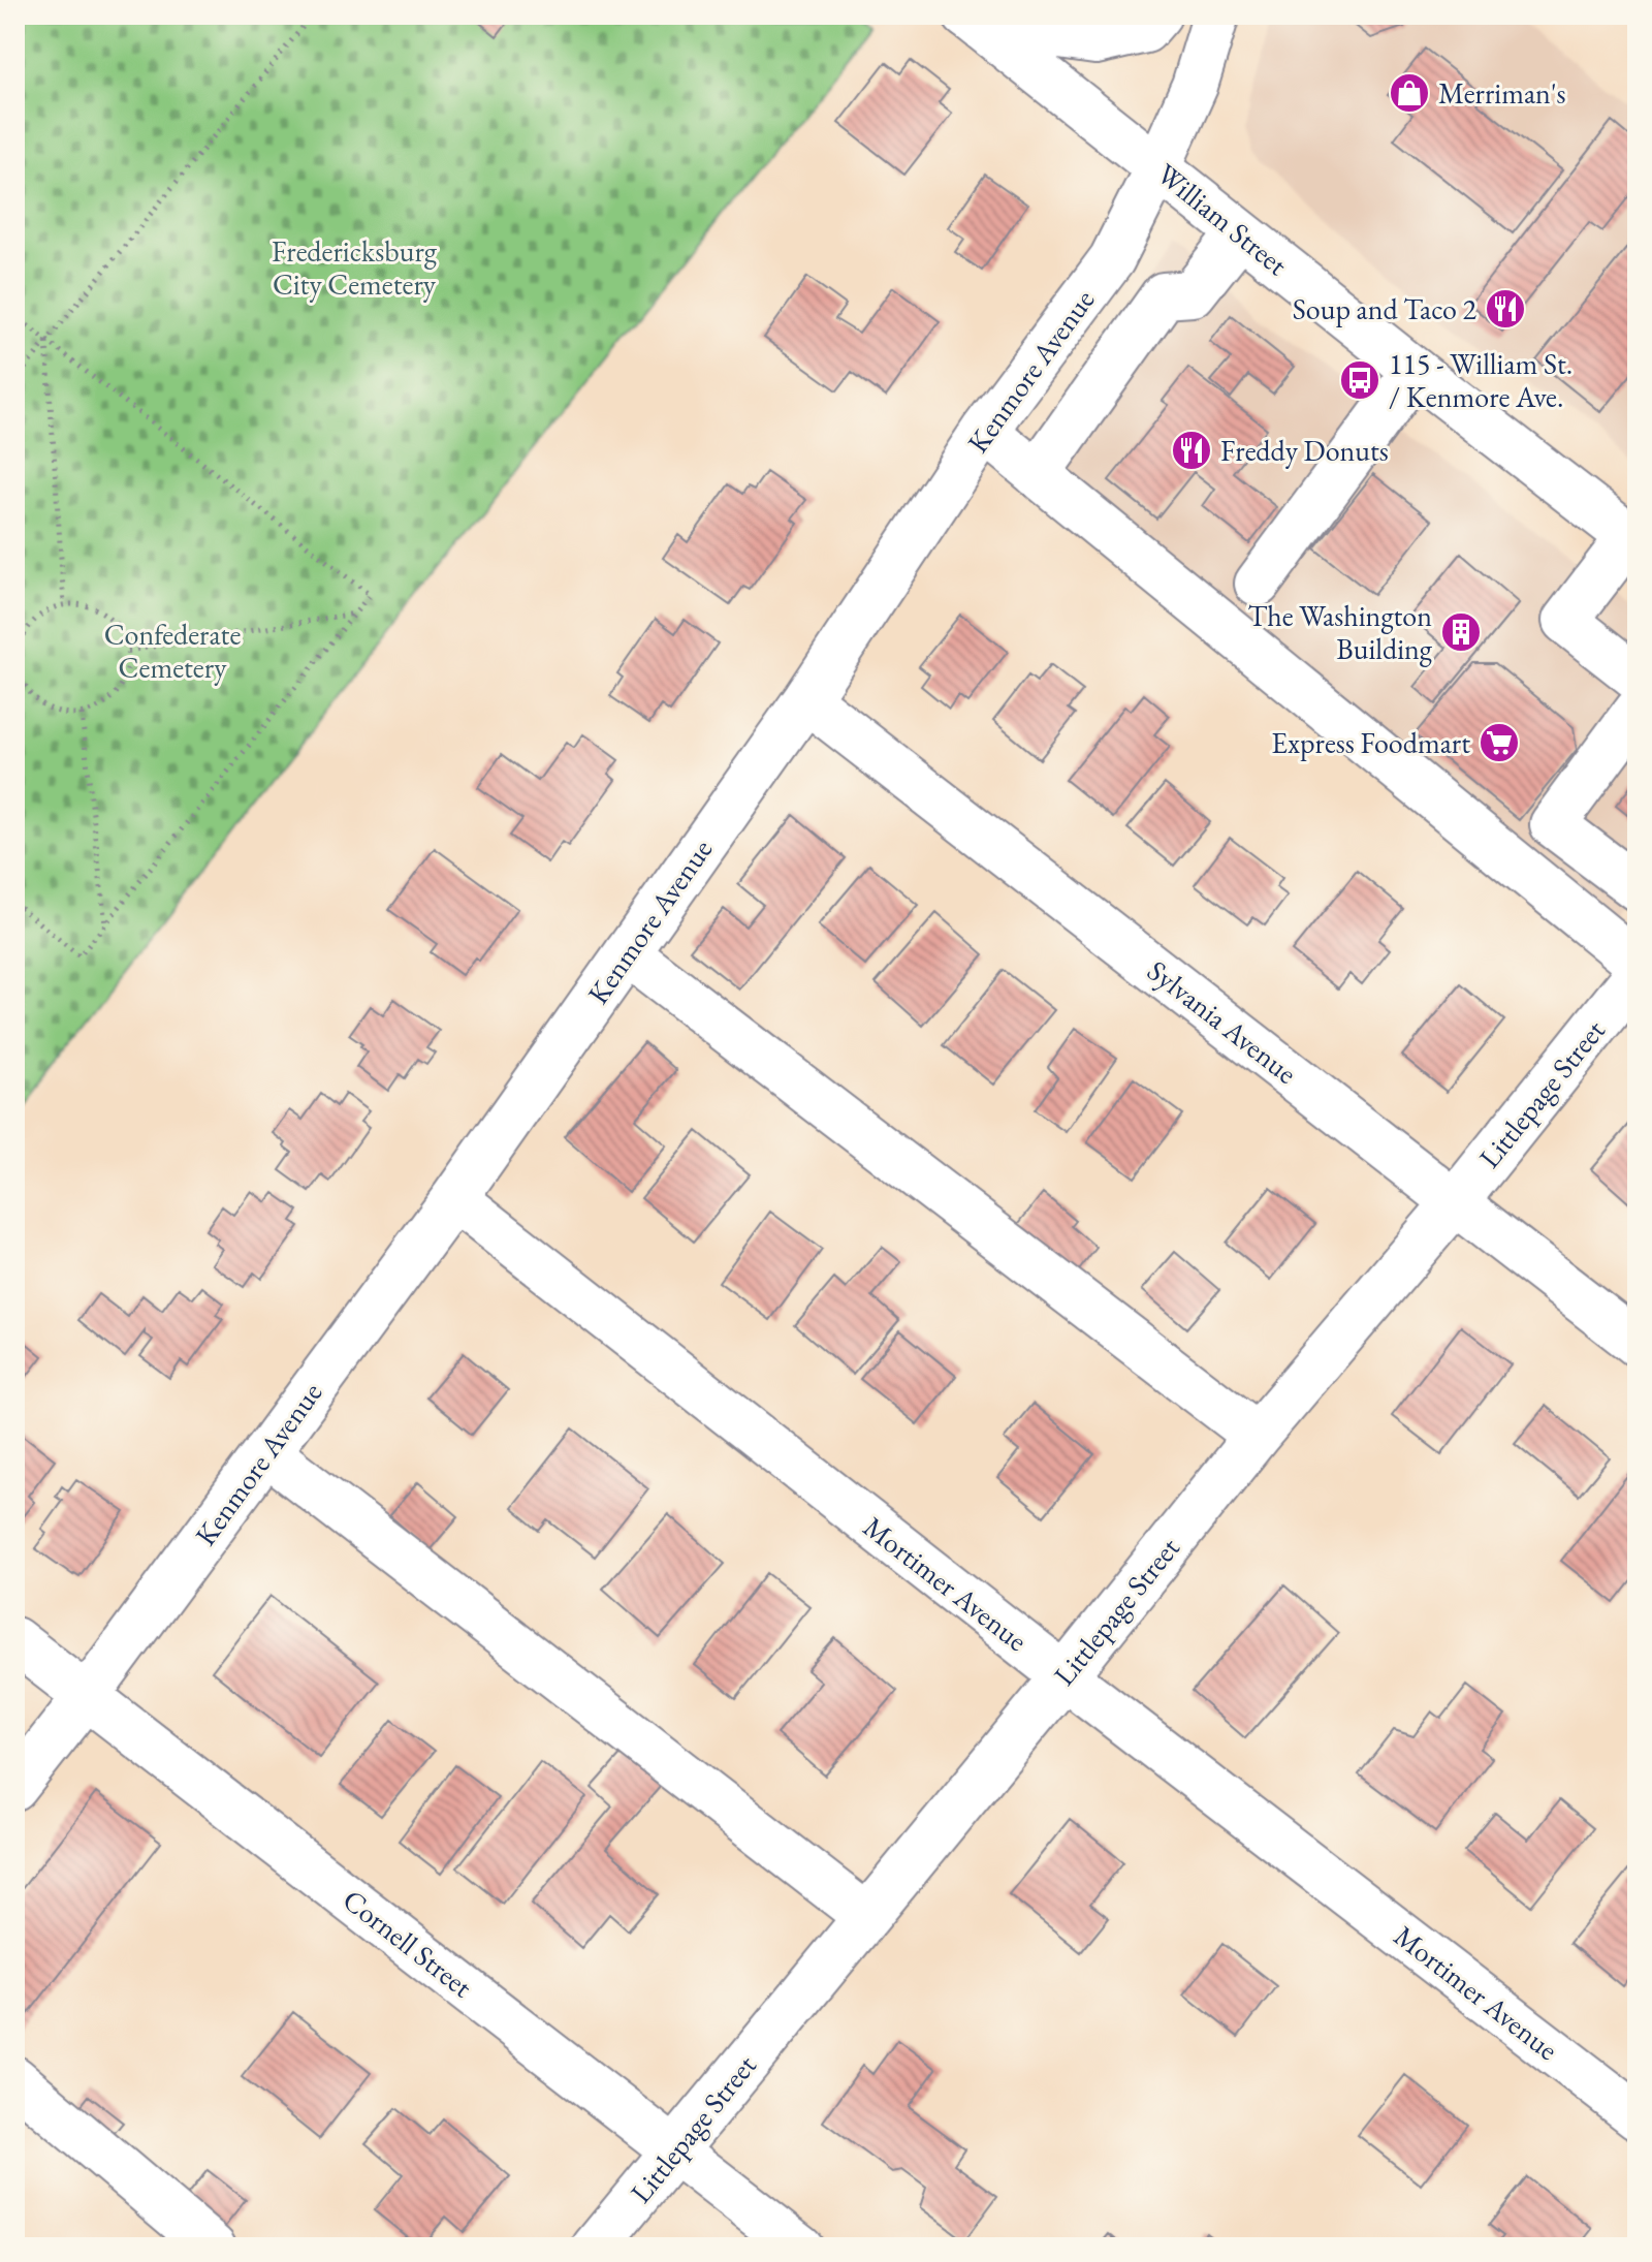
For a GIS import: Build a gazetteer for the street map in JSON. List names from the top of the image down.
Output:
{
  "streets": {
    "street": [
      "William Street",
      "Kenmore Avenue",
      "Sylvania Avenue",
      "Littlepage Street",
      "Mortimer Avenue",
      "Cornell Street"
    ]
  },
  "crossings": [
    ["William Street", "Kenmore Avenue"],
    ["Kenmore Avenue", "Sylvania Avenue"],
    ["Kenmore Avenue", "Mortimer Avenue"],
    ["Kenmore Avenue", "Cornell Street"],
    ["Sylvania Avenue", "Littlepage Street"],
    ["Littlepage Street", "Mortimer Avenue"],
    ["Littlepage Street", "Cornell Street"]
  ],
  "parks": ["Fredericksburg City Cemetery", "Confederate Cemetery"],
  "places": {
    "shop": ["Merriman's"],
    "restaurant": ["Soup and Taco 2", "Freddy Donuts"],
    "bus stop": ["115 - William St. / Kenmore Ave."],
    "building": ["The Washington Building"],
    "supermarket": ["Express Foodmart"]
  }
}
